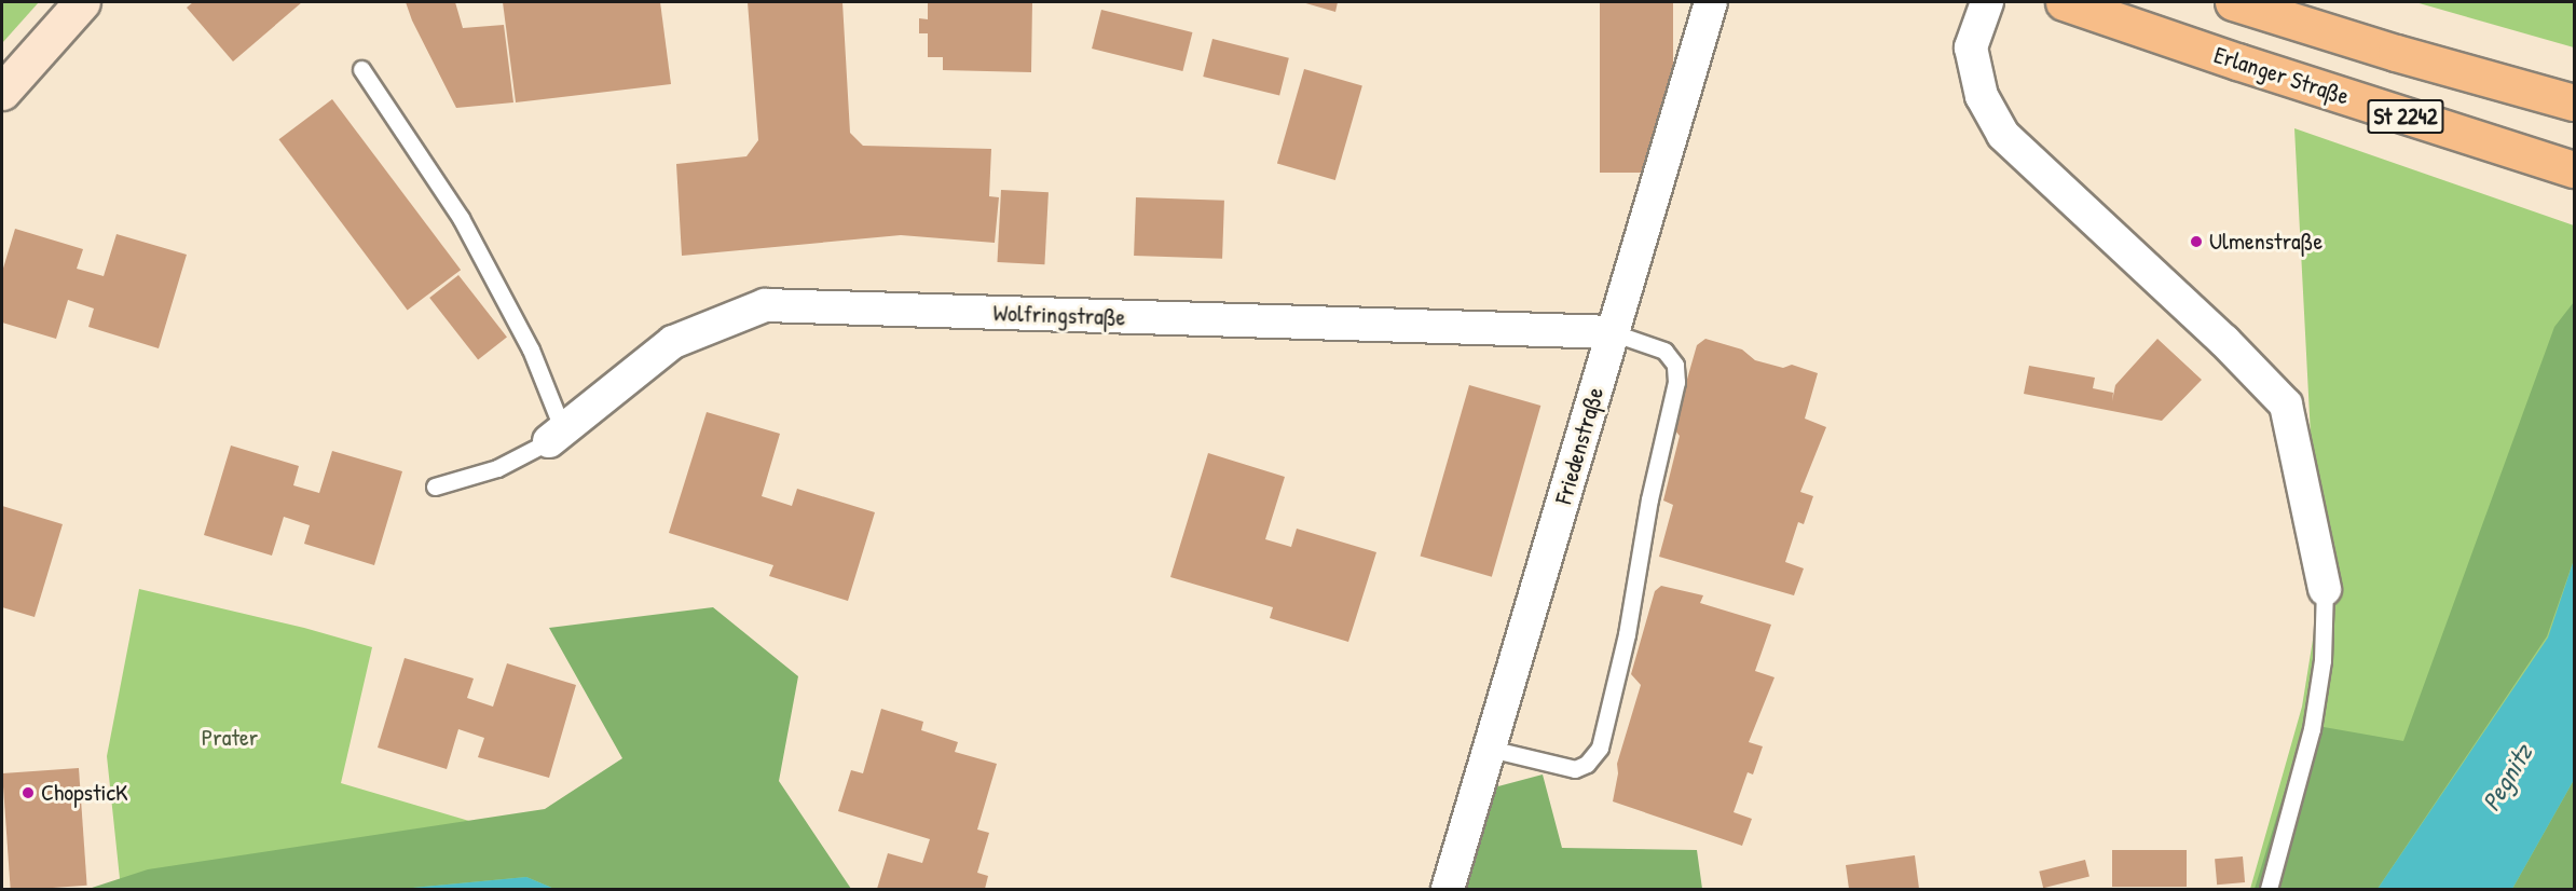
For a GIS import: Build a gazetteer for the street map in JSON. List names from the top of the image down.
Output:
{
  "streets": {
    "main road": ["Erlanger Straße", "St 2242"],
    "street": ["Wolfringstraße", "Friedenstraße"]
  },
  "crossings": [
    ["Wolfringstraße", "Friedenstraße"]
  ],
  "water": ["Pegnitz"],
  "parks": ["Prater"],
  "places": ["Ulmenstraße", "ChopsticK"]
}
